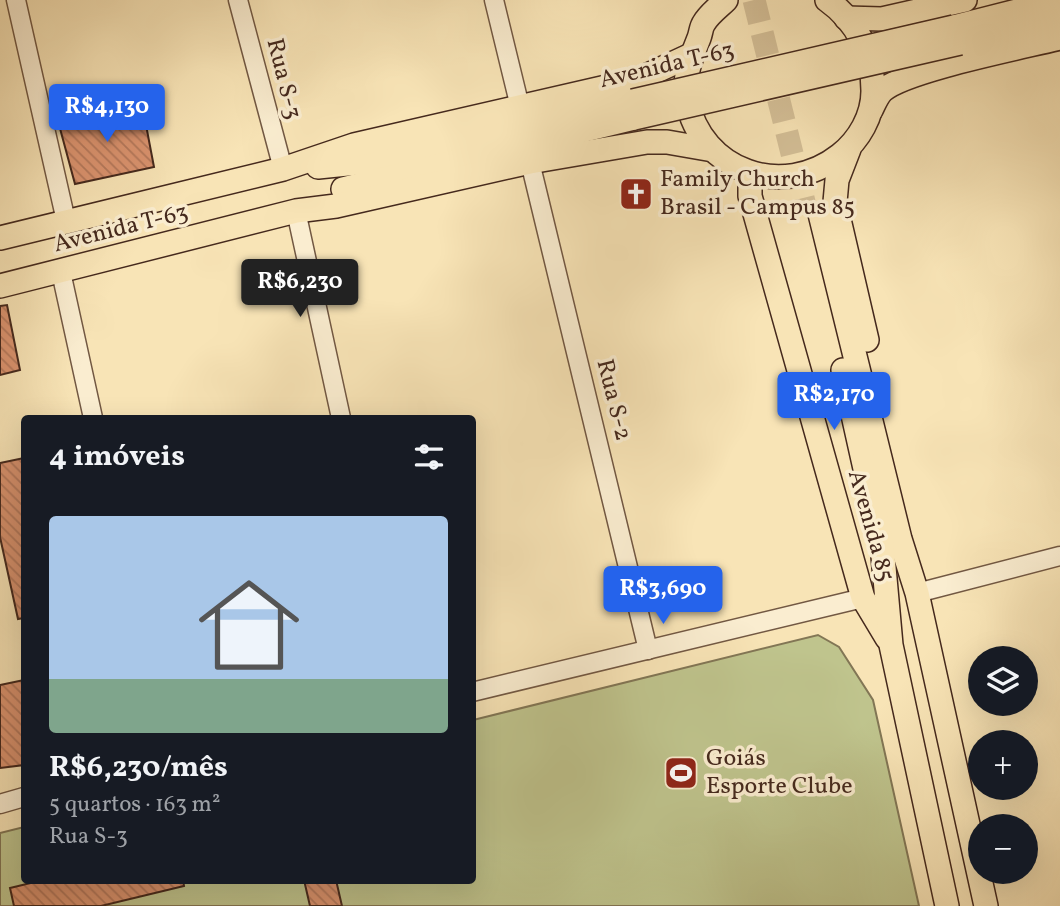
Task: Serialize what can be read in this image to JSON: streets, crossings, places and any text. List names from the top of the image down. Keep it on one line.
{"streets":{"main road":["Avenida T-63","Avenida 85"],"street":["Rua S-3","Rua S-2"]},"crossings":[["Avenida T-63","Rua S-3"],["Avenida T-63","Rua S-2"]],"places":{"church":["Family Church Brasil - Campus 85"],"sports":["Goiás Esporte Clube"]},"page":{"price":["R$4,130","R$6,230","R$2,170","R$3,690"],"heading":"4 imóveis","list":[{"name":"R$6,230/mês","note":"5 quartos · 163 m² · Rua S-3"}],"map_buttons":["+","−"]}}
